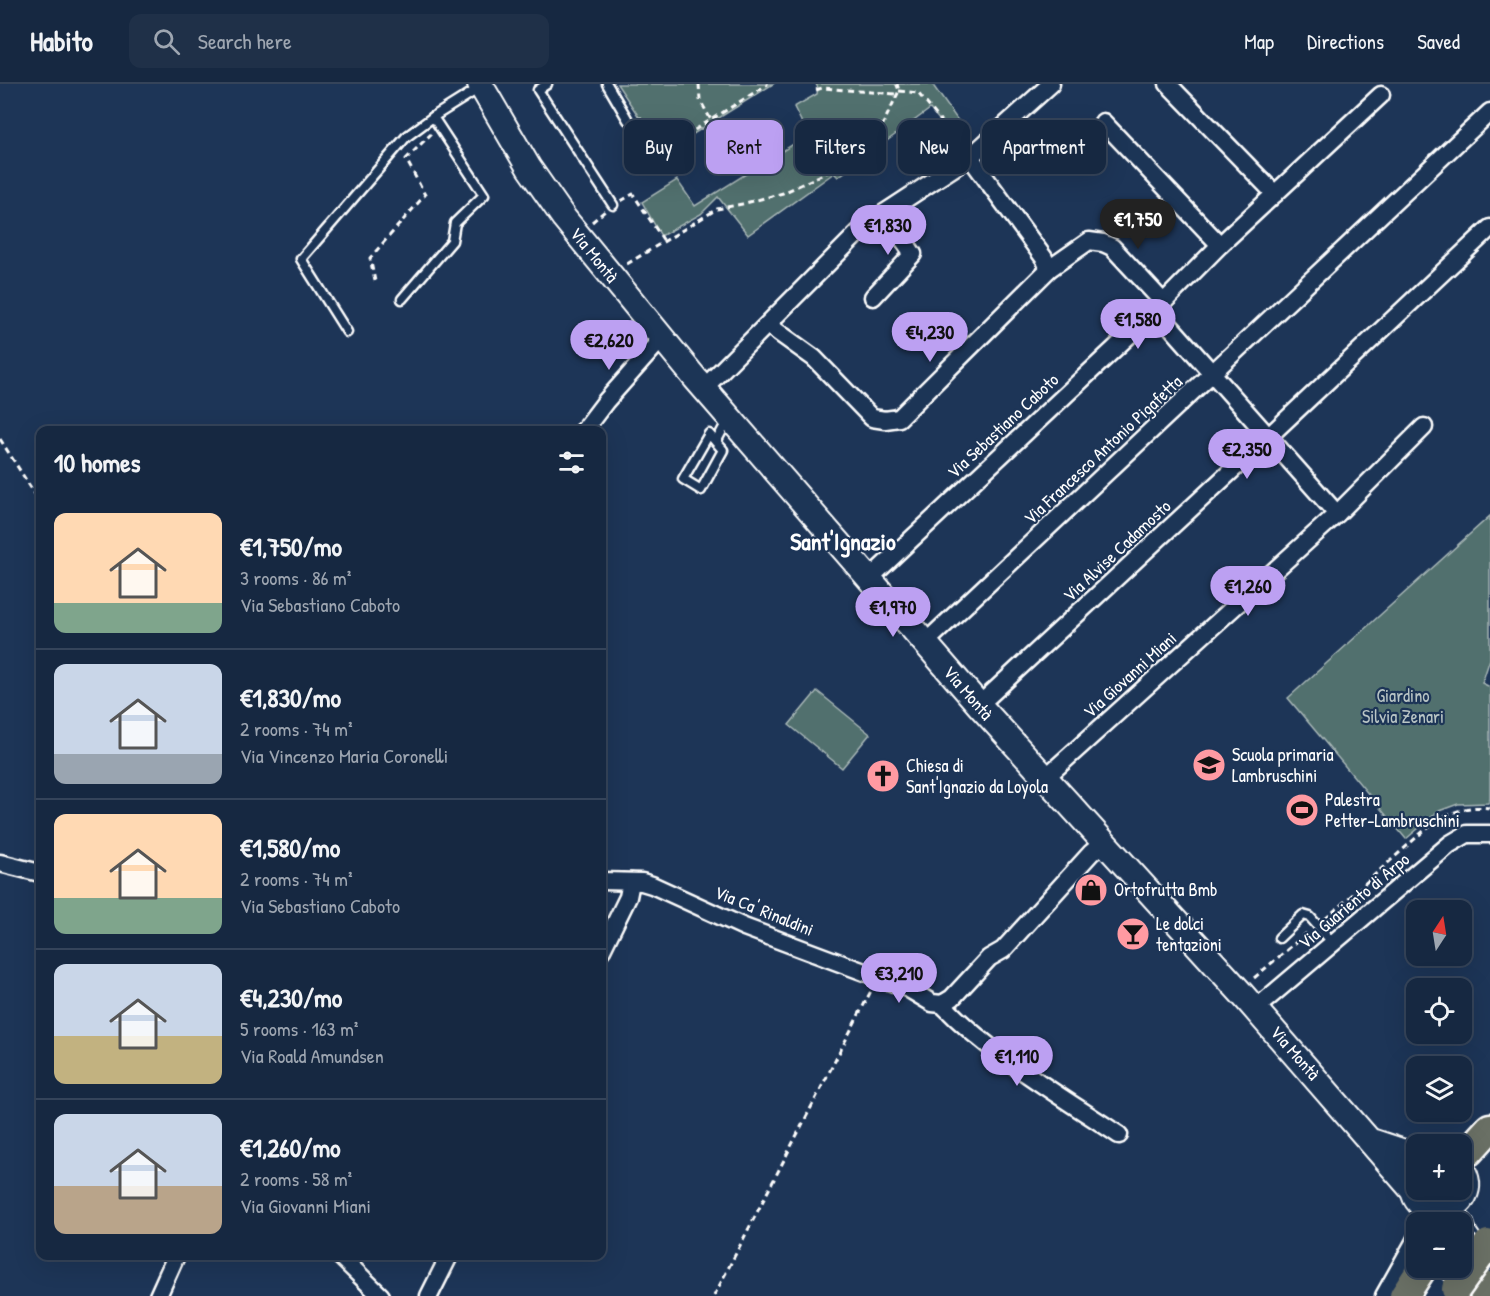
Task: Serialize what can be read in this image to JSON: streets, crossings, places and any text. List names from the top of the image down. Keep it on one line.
{"streets":{"main road":["Via Montà"],"street":["Via Sebastiano Caboto","Via Francesco Antonio Pigafetta","Via Alvise Cadamosto","Via Giovanni Miani","Via Guariento di Arpo","Via Ca' Rinaldini"]},"crossings":[["Via Montà","Via Sebastiano Caboto"],["Via Montà","Via Francesco Antonio Pigafetta"],["Via Montà","Via Alvise Cadamosto"],["Via Montà","Via Giovanni Miani"],["Via Montà","Via Guariento di Arpo"]],"districts":["Sant'Ignazio"],"parks":["Giardino Silvia Zenari"],"places":{"school or university":["Scuola primaria Lambruschini"],"church":["Chiesa di Sant'Ignazio da Loyola"],"sports":["Palestra Petter-Lambruschini"],"shop":["Ortofrutta Bmb"],"bar":["Le dolci tentazioni"]},"north":"top","page":{"header":"Habito","search":"Search here","nav":["Map","Directions","Saved"],"chip":["Buy","Rent","Filters","New","Apartment"],"price":["€1,750","€1,830","€1,580","€4,230","€2,620","€2,350","€1,260","€1,970","€3,210","€1,110"],"heading":"10 homes","list":[{"name":"€1,750/mo","note":"3 rooms · 86 m² · Via Sebastiano Caboto"},{"name":"€1,830/mo","note":"2 rooms · 74 m² · Via Vincenzo Maria Coronelli"},{"name":"€1,580/mo","note":"2 rooms · 74 m² · Via Sebastiano Caboto"},{"name":"€4,230/mo","note":"5 rooms · 163 m² · Via Roald Amundsen"},{"name":"€1,260/mo","note":"2 rooms · 58 m² · Via Giovanni Miani"}],"map_buttons":["+","−"]}}
